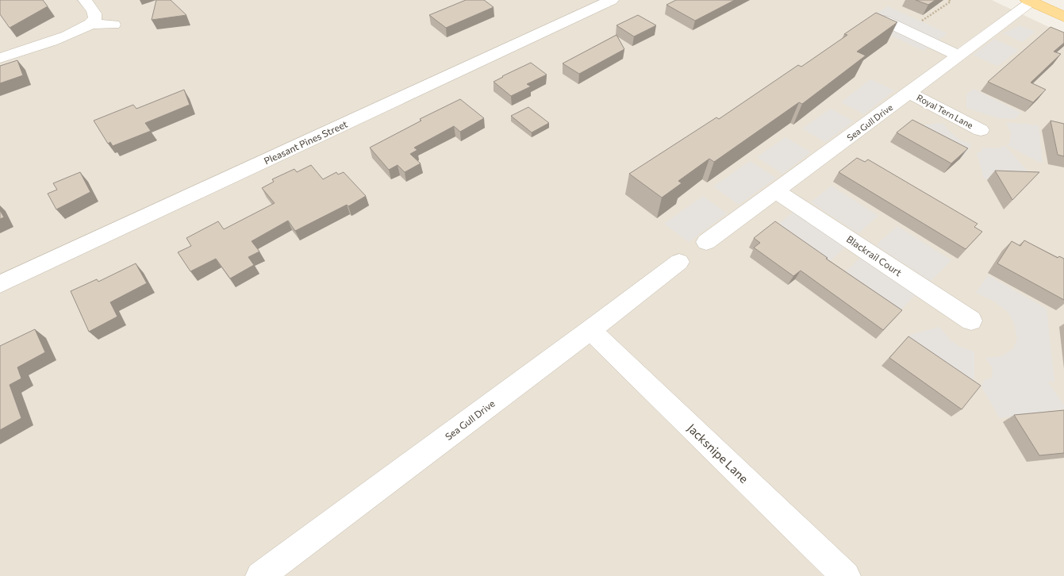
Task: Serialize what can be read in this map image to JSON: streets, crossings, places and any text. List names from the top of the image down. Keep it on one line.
{"streets":{"street":["Royal Tern Lane","Sea Gull Drive","Pleasant Pines Street","Blackrail Court","Jacksnipe Lane"]},"crossings":[["Royal Tern Lane","Sea Gull Drive"],["Sea Gull Drive","Blackrail Court"],["Sea Gull Drive","Jacksnipe Lane"]]}
